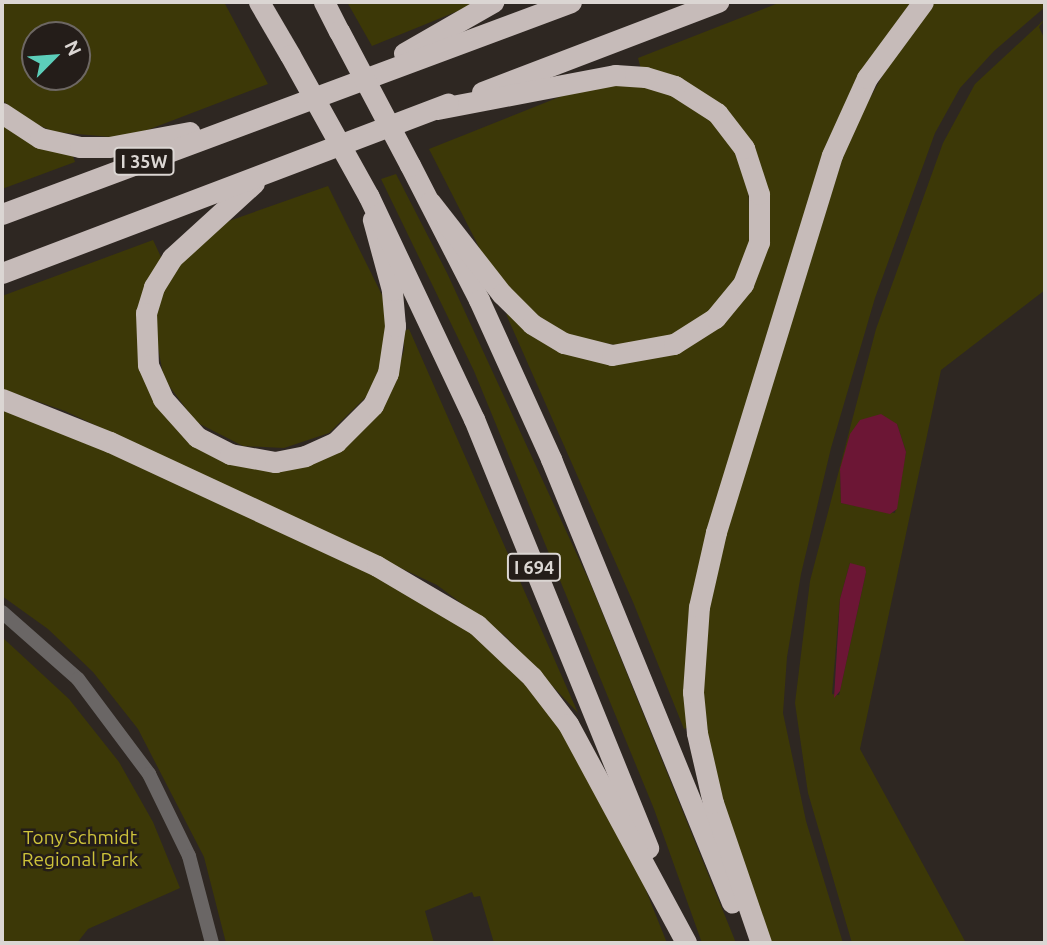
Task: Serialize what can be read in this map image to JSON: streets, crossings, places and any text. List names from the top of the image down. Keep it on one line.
{"streets":{"highway":["I 35W","I 694"]},"parks":["Tony Schmidt Regional Park"],"north":"top right"}
